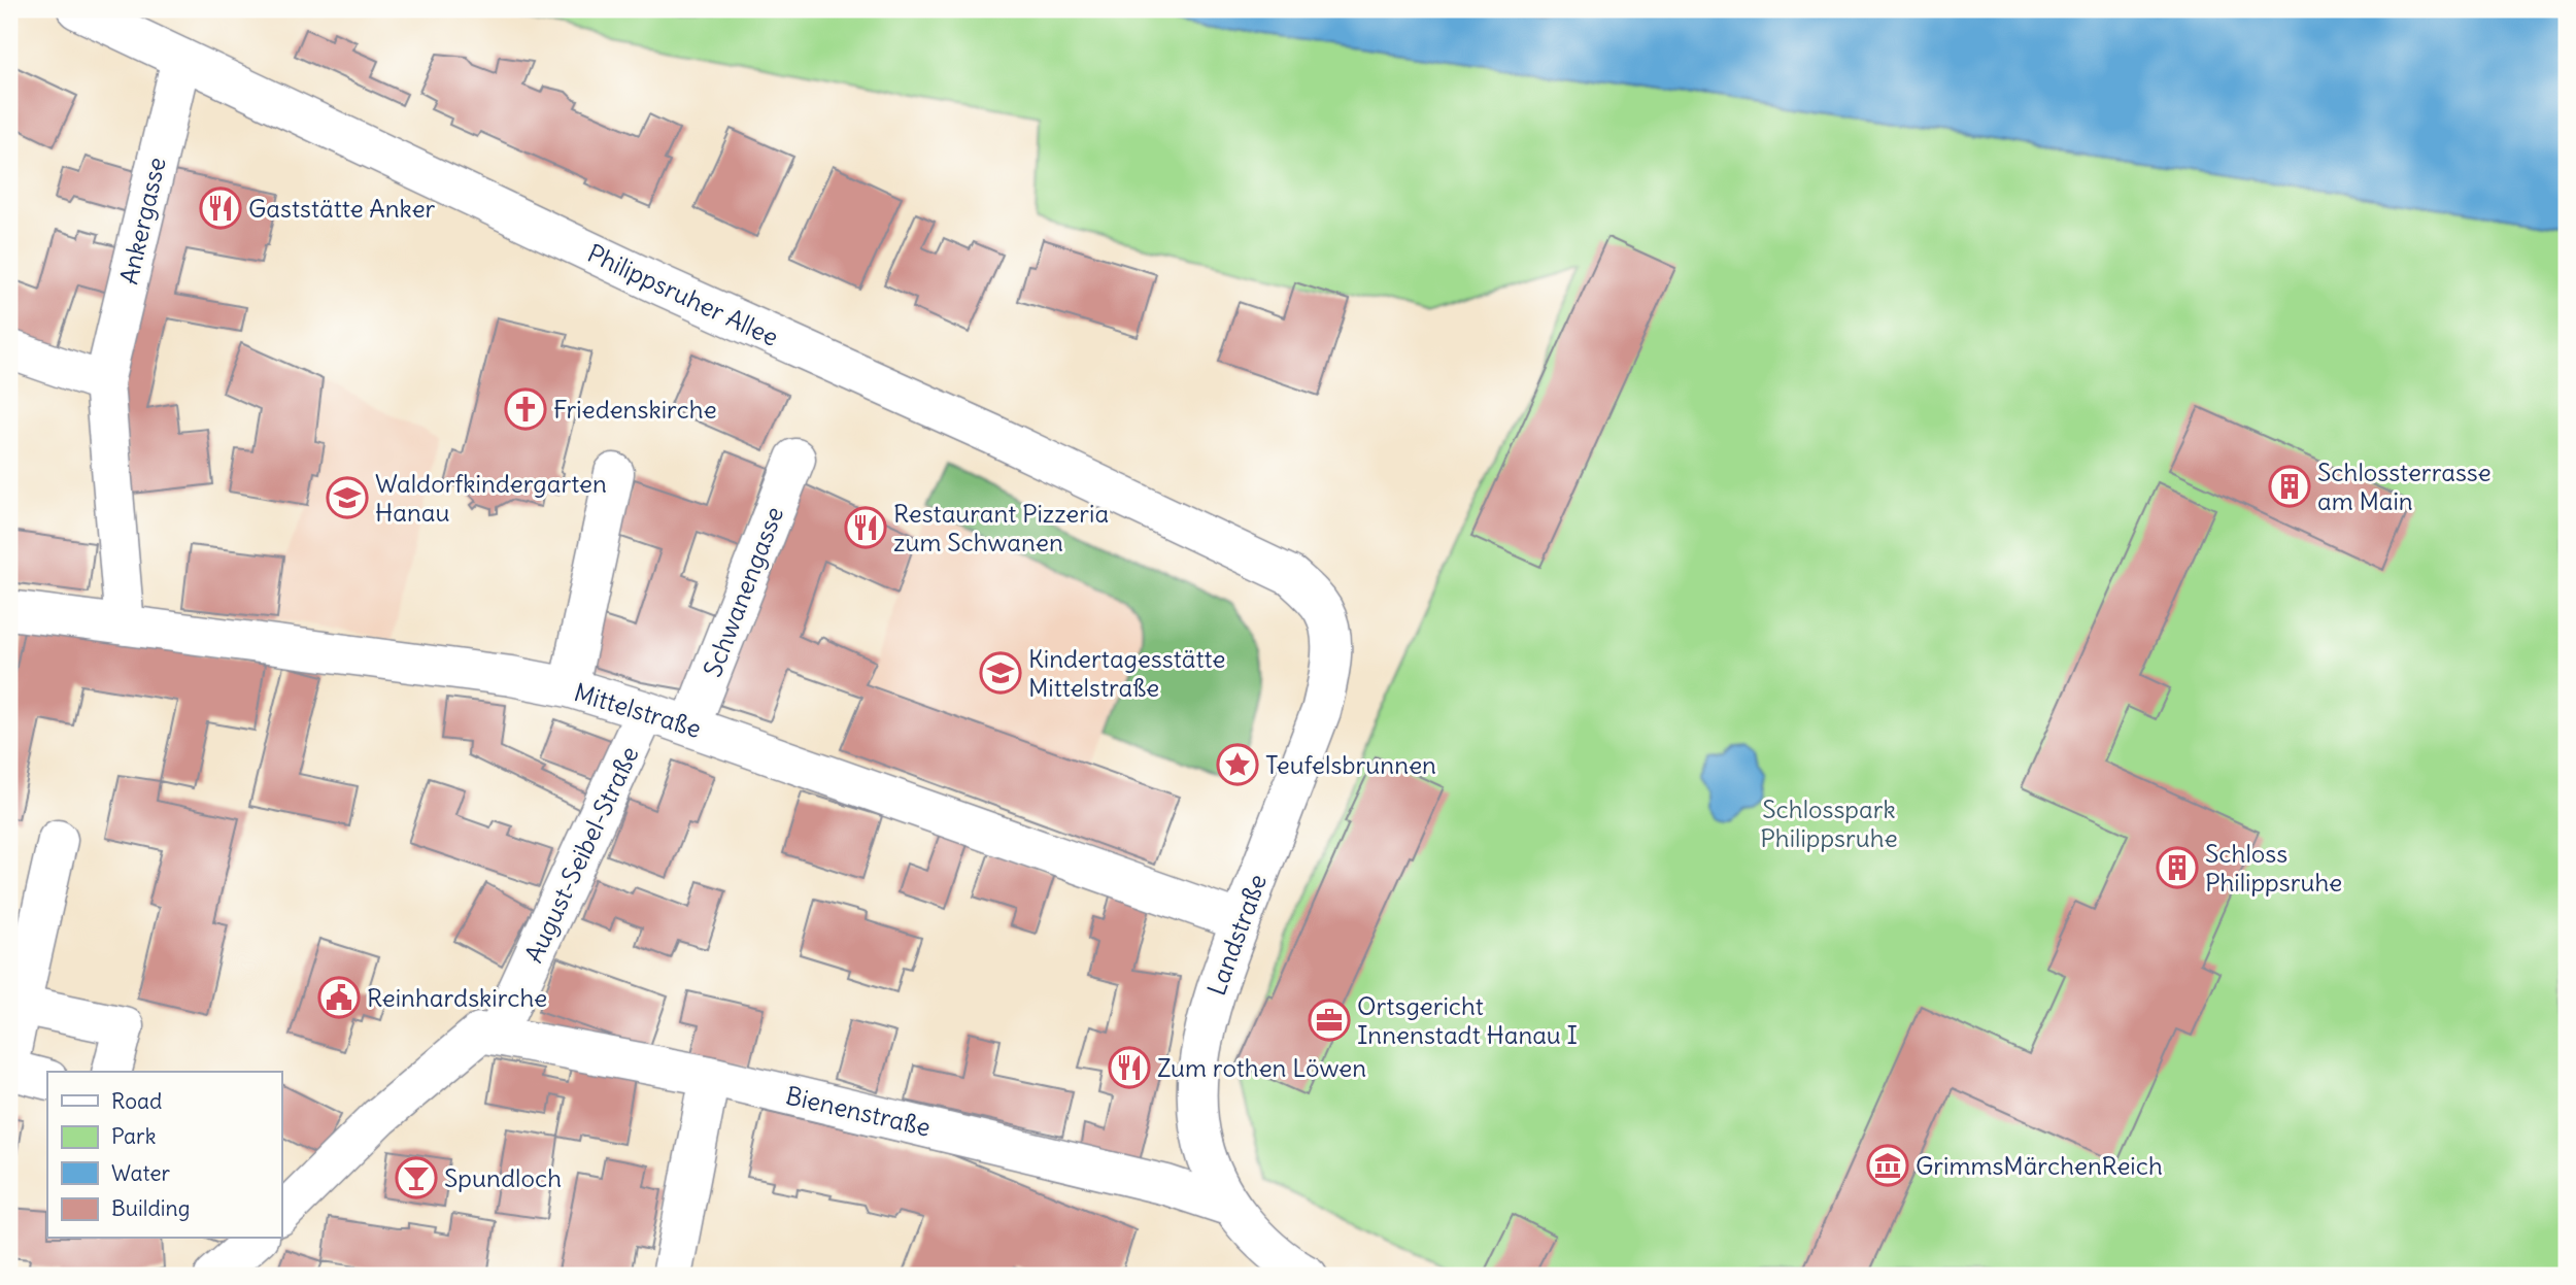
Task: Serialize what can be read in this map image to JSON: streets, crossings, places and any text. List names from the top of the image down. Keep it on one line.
{"streets":{"street":["Ankergasse","Philippsruher Allee","Schwanengasse","Mittelstraße","August-Seibel-Straße","Landstraße","Bienenstraße"]},"crossings":[["Ankergasse","Philippsruher Allee"],["Ankergasse","Mittelstraße"],["Philippsruher Allee","Landstraße"],["Schwanengasse","Mittelstraße"],["Mittelstraße","August-Seibel-Straße"],["Mittelstraße","Landstraße"],["August-Seibel-Straße","Bienenstraße"],["Landstraße","Bienenstraße"]],"parks":["Schlosspark Philippsruhe"],"places":{"restaurant":["Gaststätte Anker","Restaurant Pizzeria zum Schwanen","Zum rothen Löwen"],"church":["Friedenskirche"],"building":["Schlossterrasse am Main","Schloss Philippsruhe"],"school or university":["Waldorfkindergarten Hanau","Kindertagesstätte Mittelstraße"],"place":["Teufelsbrunnen"],"public building":["Reinhardskirche"],"office":["Ortsgericht Innenstadt Hanau I"],"museum":["GrimmsMärchenReich"],"bar":["Spundloch"]},"legend":["Road","Park","Water","Building"]}
